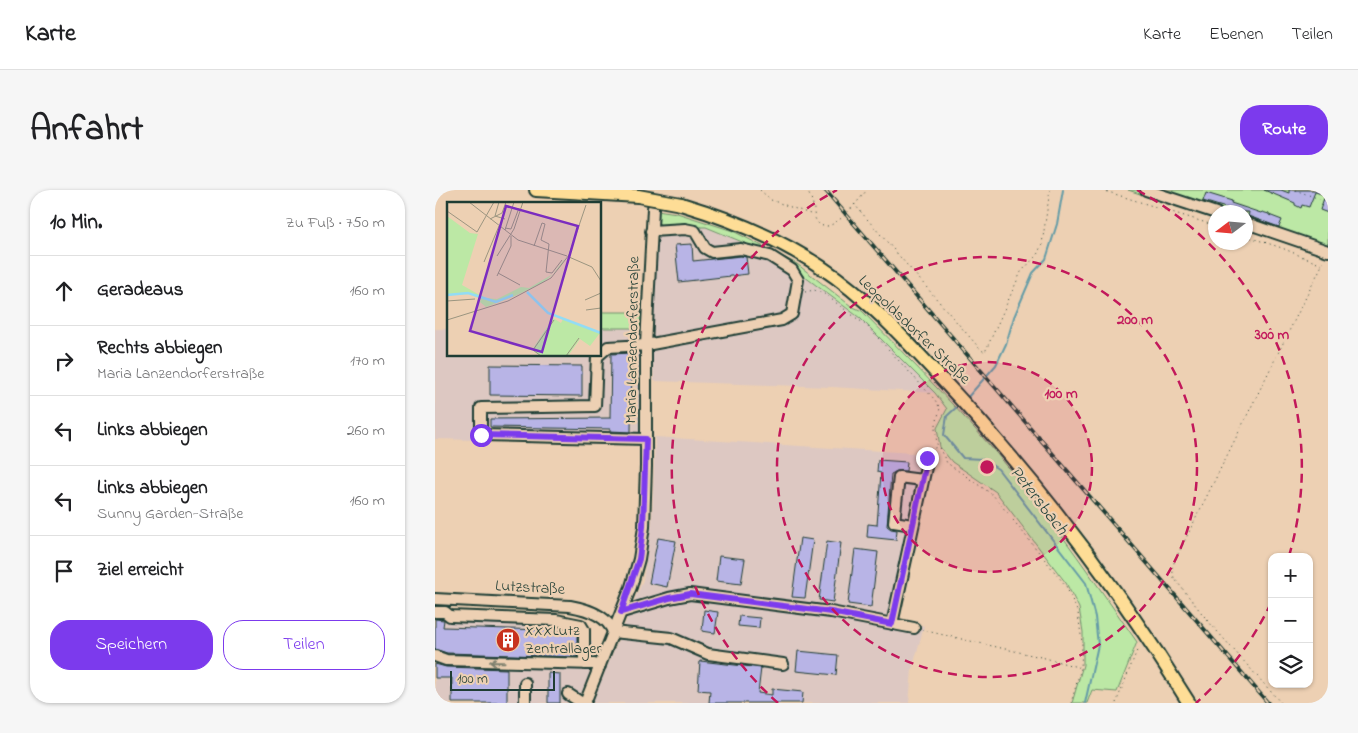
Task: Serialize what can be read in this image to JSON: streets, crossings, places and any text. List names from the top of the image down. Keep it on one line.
{"streets":{"main road":["Leopoldsdorfer Straße"],"street":["Maria Lanzendorferstraße","Lutzstraße"]},"crossings":[["Maria Lanzendorferstraße","Lutzstraße"]],"water":["Petersbach"],"places":{"building":["XXXLutz Zentrallager"]},"scale_bar":"100 m","north":"left","page":{"header":"Karte","nav":["Karte","Ebenen","Teilen"],"title":"Anfahrt","buttons":["Route",["Speichern","Teilen"]],"heading":["10 Min.","Zu Fuß · 750 m"],"list":[["Geradeaus","160 m"],["Rechts abbiegen","Maria Lanzendorferstraße","170 m"],["Links abbiegen","260 m"],["Links abbiegen","Sunny Garden-Straße","160 m"],"Ziel erreicht"],"map_buttons":["+","−"],"scale":"100 m"},"rings":["200 m","300 m","100 m"]}
